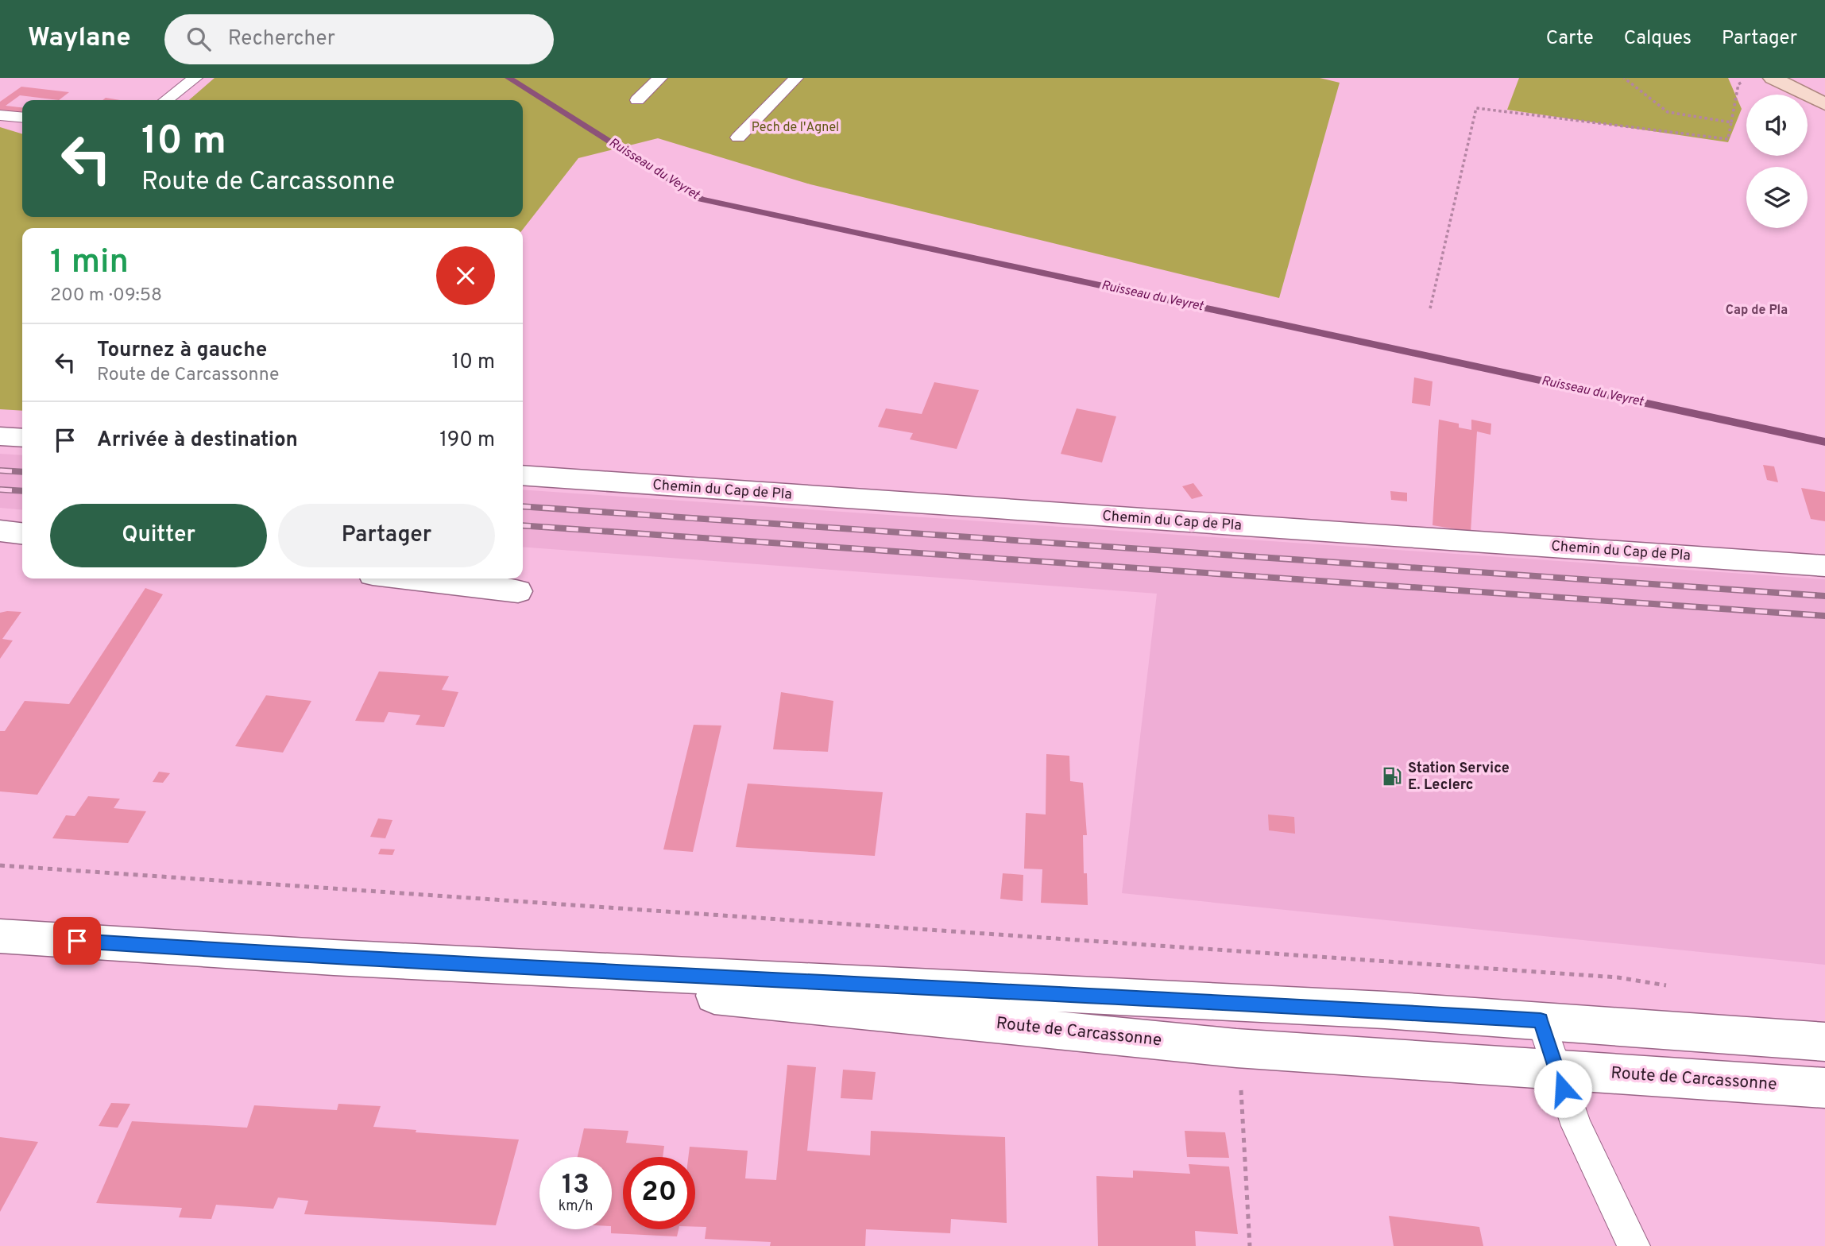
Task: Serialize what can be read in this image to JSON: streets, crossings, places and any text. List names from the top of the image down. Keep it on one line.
{"streets":{"main road":["Chemin du Cap de Pla","Route de Carcassonne"]},"districts":["Cap de Pla"],"water":["Ruisseau du Veyret"],"parks":["Pech de l'Agnel"],"places":{"fuel station":["Station Service E. Leclerc"]},"page":{"header":"Waylane","search":"Rechercher","nav":["Carte","Calques","Partager"],"turn":["10 m","Route de Carcassonne"],"heading":["1 min","200 m · 09:58"],"list":[{"name":"Tournez à gauche","note":"Route de Carcassonne","value":"10 m"},{"name":"Arrivée à destination","value":"190 m"}],"buttons":["Quitter","Partager"],"speed":"13 km/h","limit":"20"}}
